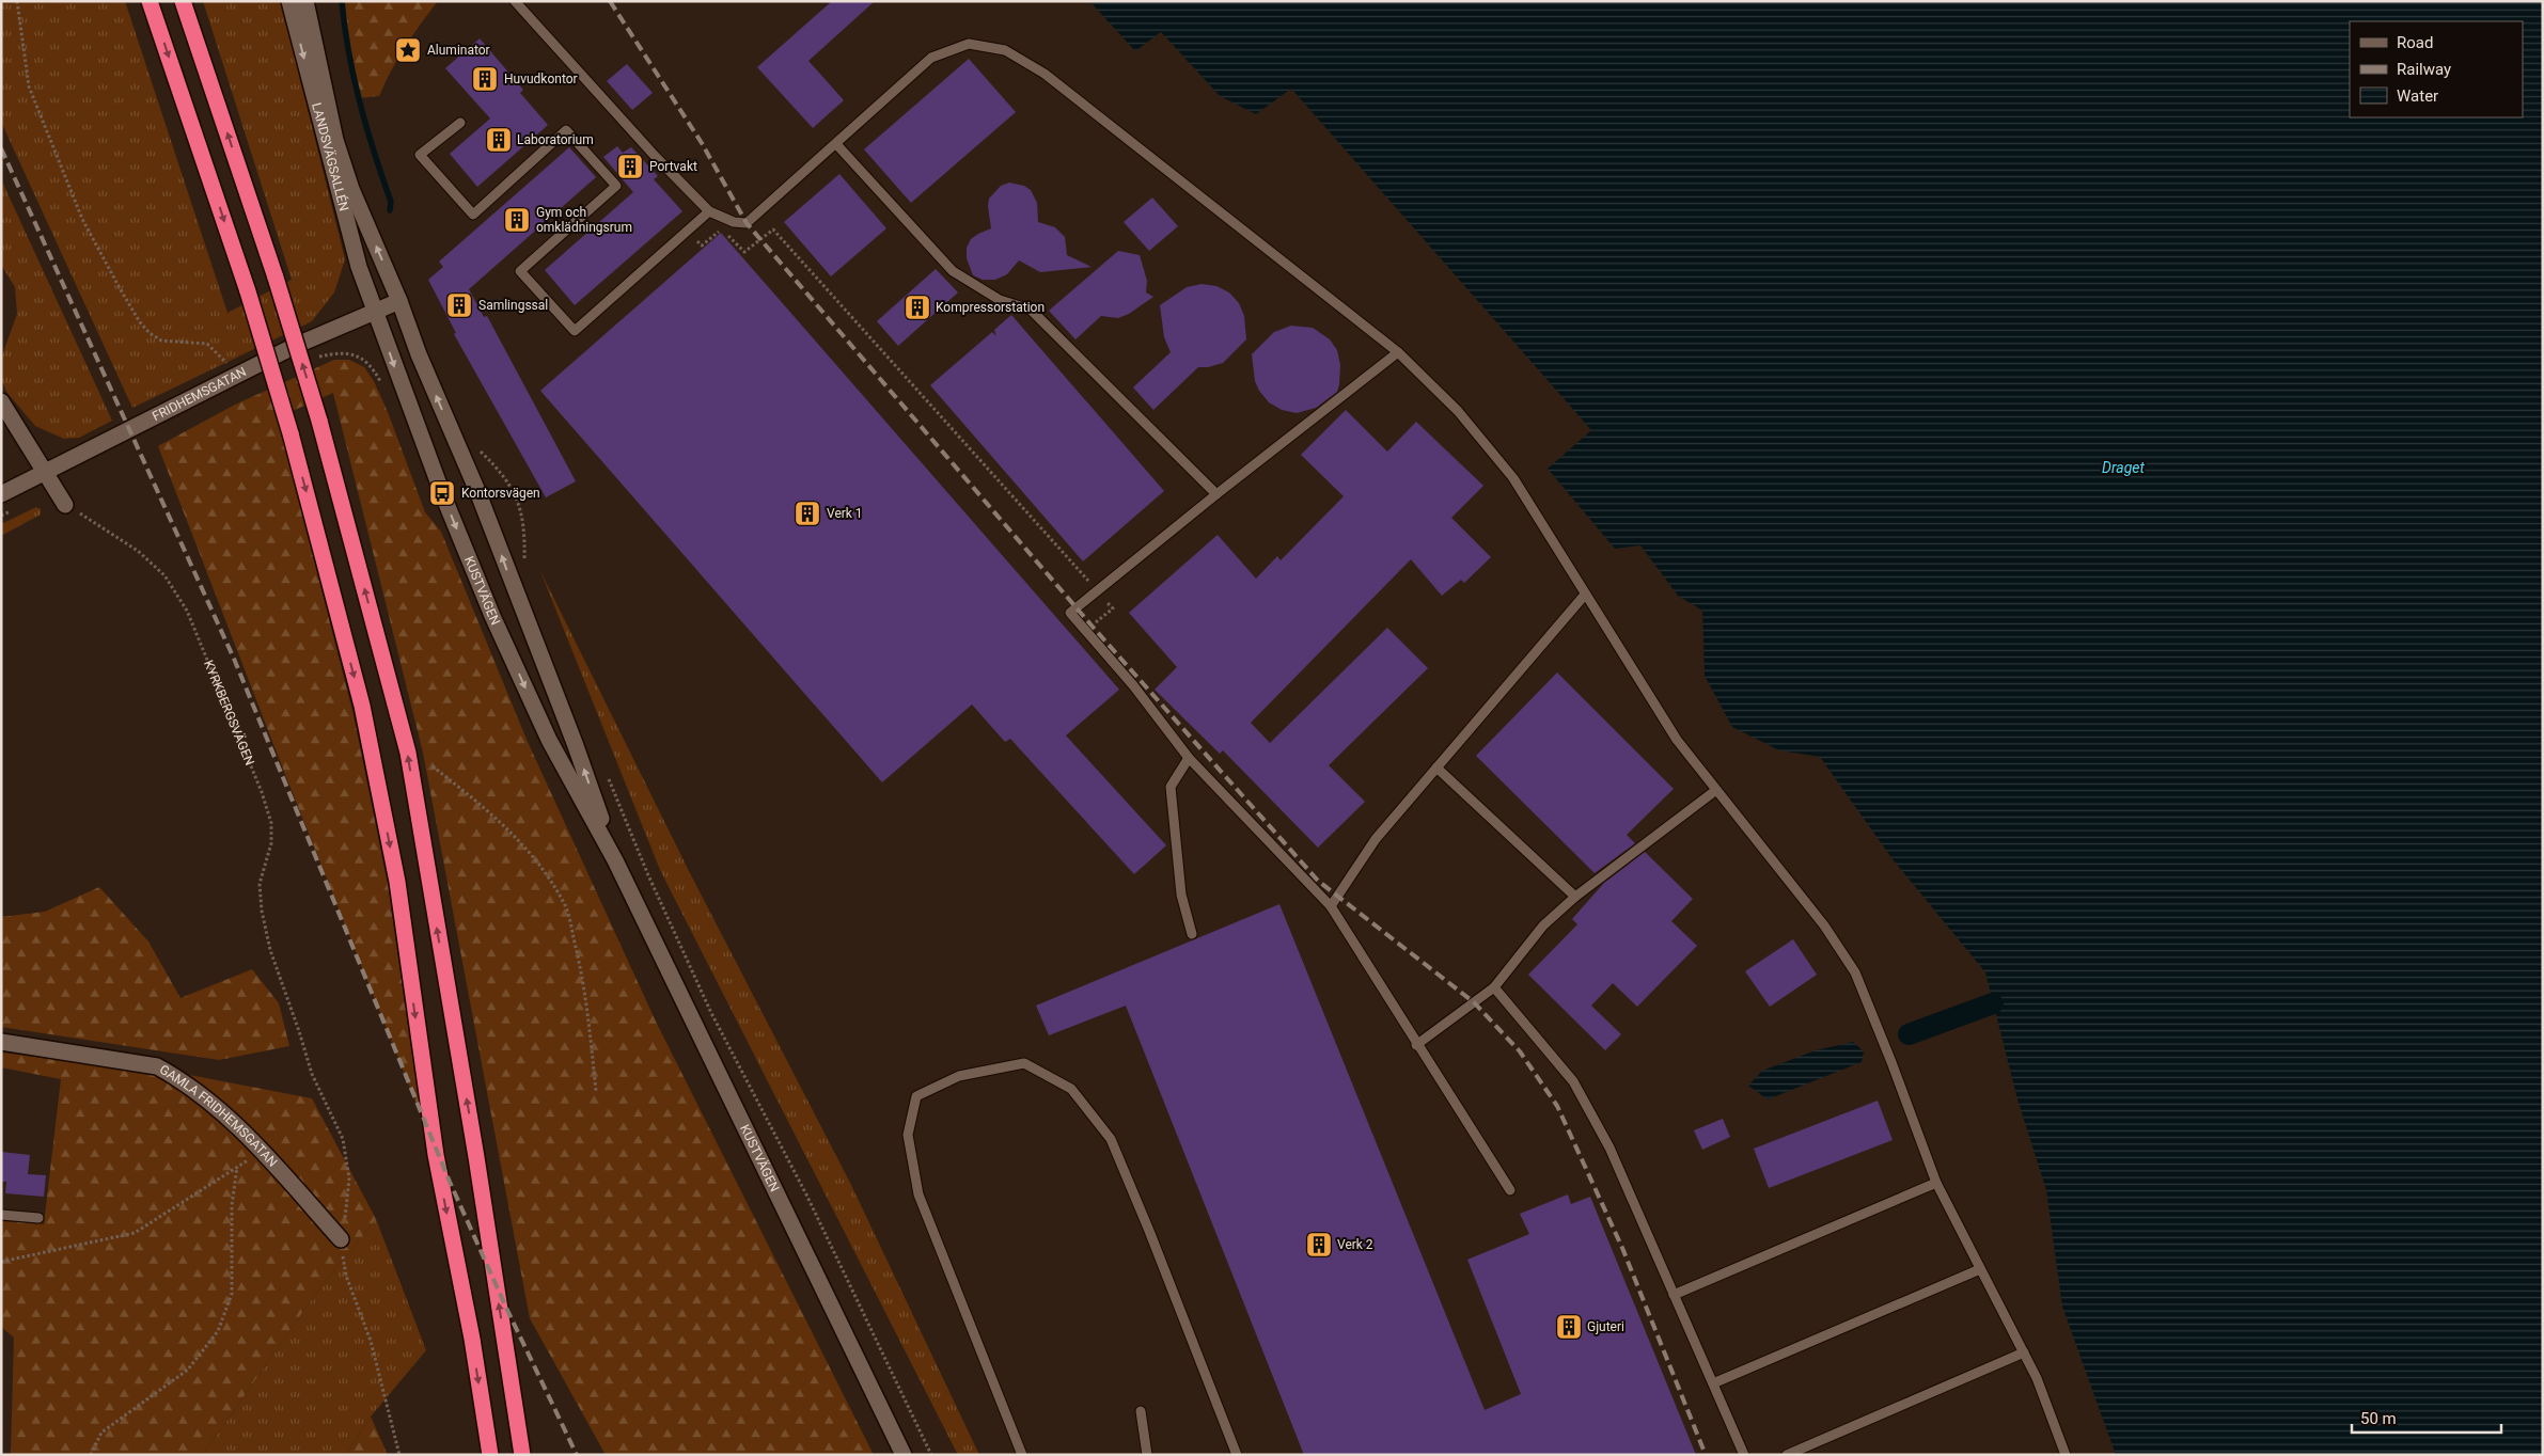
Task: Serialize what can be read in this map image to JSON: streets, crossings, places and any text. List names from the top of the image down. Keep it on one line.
{"streets":{"main road":["LANDSVÄGSALLÉN","FRIDHEMSGATAN","KUSTVÄGEN","GAMLA FRIDHEMSGATAN"],"path":["KYRKBERGSVÄGEN"]},"crossings":[["LANDSVÄGSALLÉN","FRIDHEMSGATAN"],["LANDSVÄGSALLÉN","KUSTVÄGEN"],["FRIDHEMSGATAN","KUSTVÄGEN"],["KYRKBERGSVÄGEN","GAMLA FRIDHEMSGATAN"]],"water":["Draget"],"places":{"place":["Aluminator"],"building":["Huvudkontor","Laboratorium","Portvakt","Gym och omklädningsrum","Samlingssal","Kompressorstation","Verk 1","Verk 2","Gjuteri"],"bus stop":["Kontorsvägen"]},"legend":["Road","Railway","Water"],"scale_bar":"50 m"}
